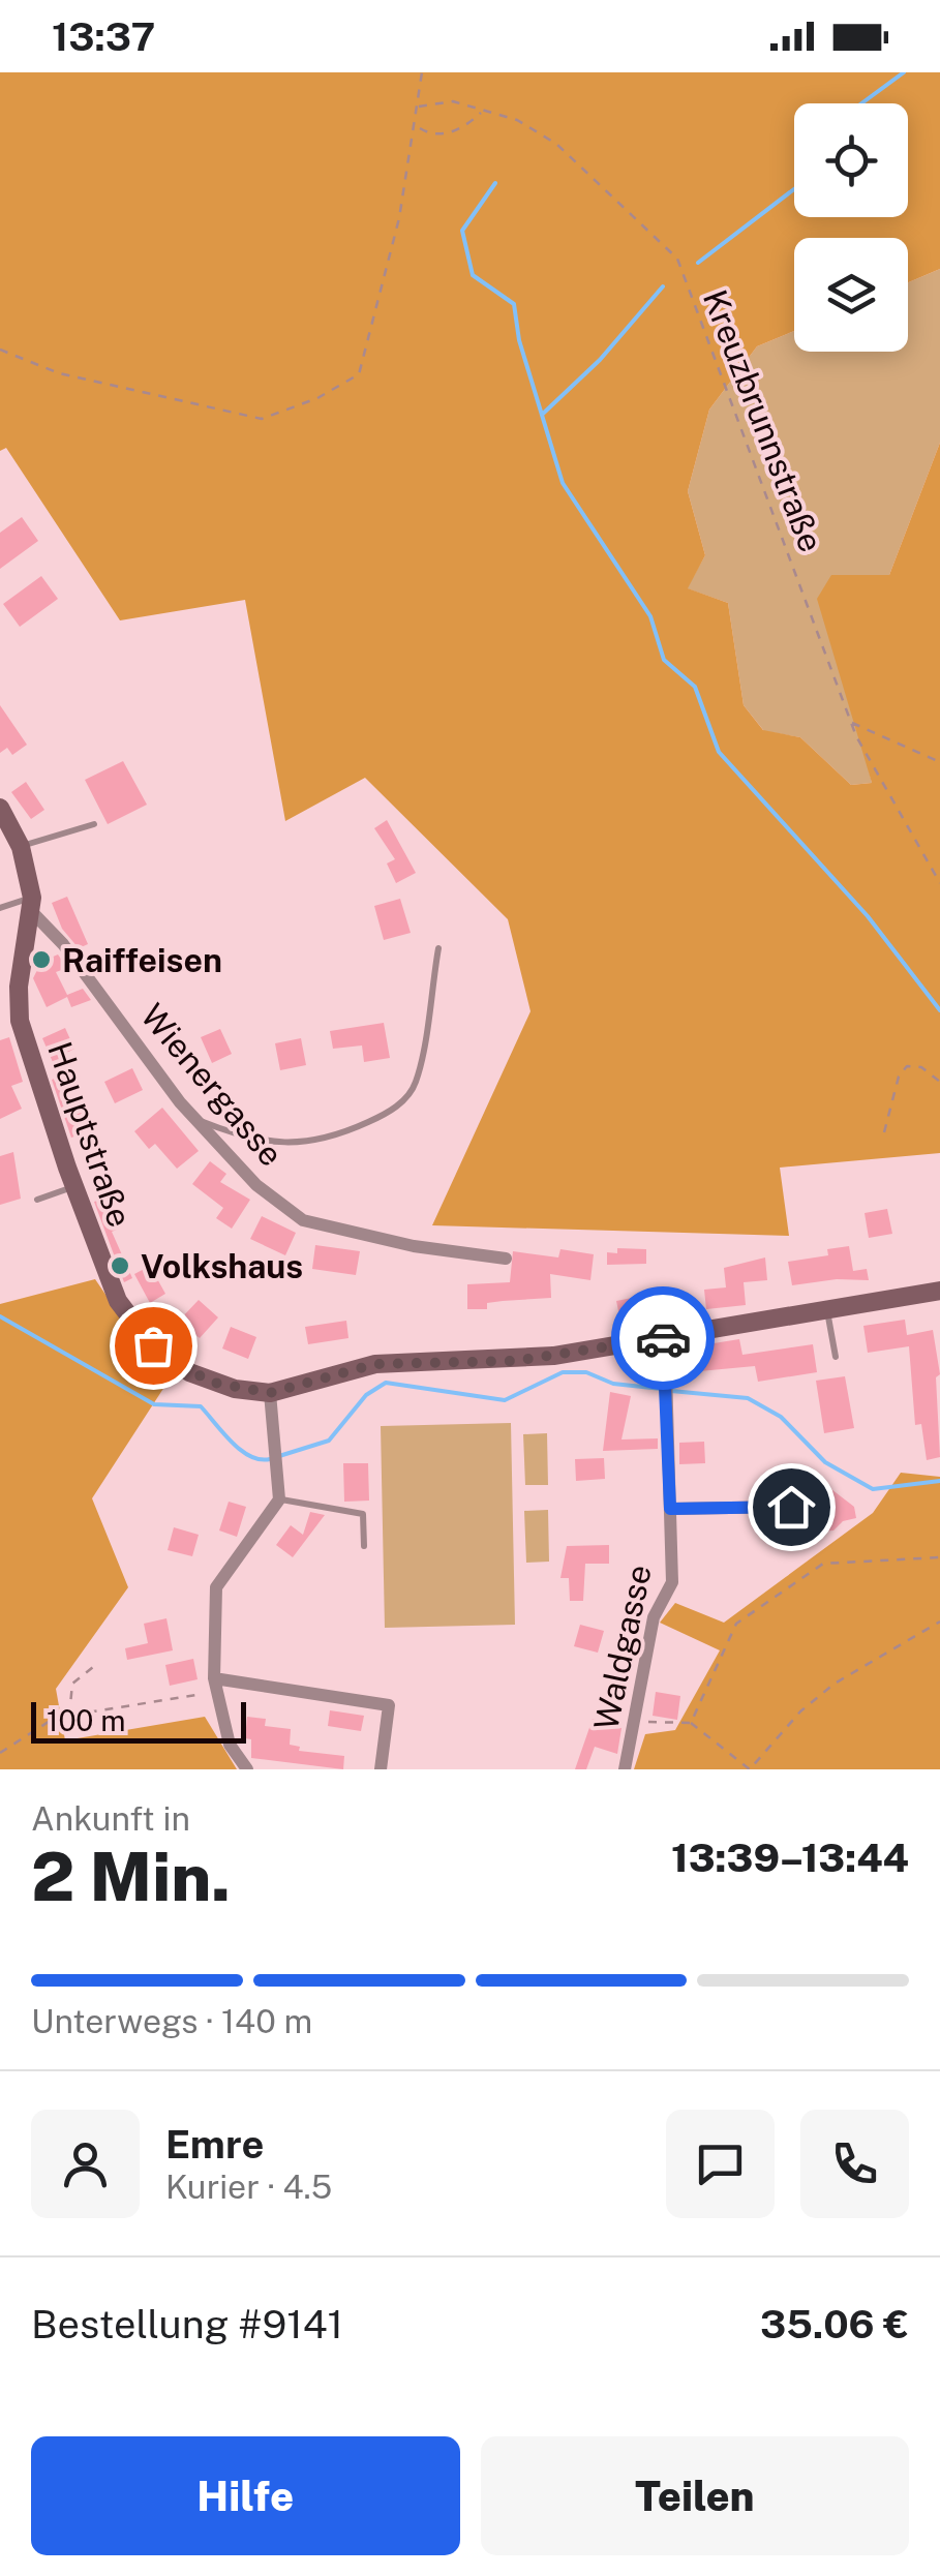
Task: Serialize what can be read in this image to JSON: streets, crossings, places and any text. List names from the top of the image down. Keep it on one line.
{"streets":{"main road":["Hauptstraße"],"street":["Wienergasse","Waldgasse"],"path":["Kreuzbrunnstraße"]},"crossings":[["Wienergasse","Hauptstraße"],["Hauptstraße","Waldgasse"]],"places":["Raiffeisen","Volkshaus"],"scale_bar":"100 m","page":{"status":"13:37","scale":"100 m","heading":["2 Min.","Ankunft in","13:39–13:44"],"panel":["Emre","Kurier · 4.5","Bestellung #9141","35.06 €"],"bar":"Unterwegs · 140 m","buttons":["Hilfe","Teilen"]}}
